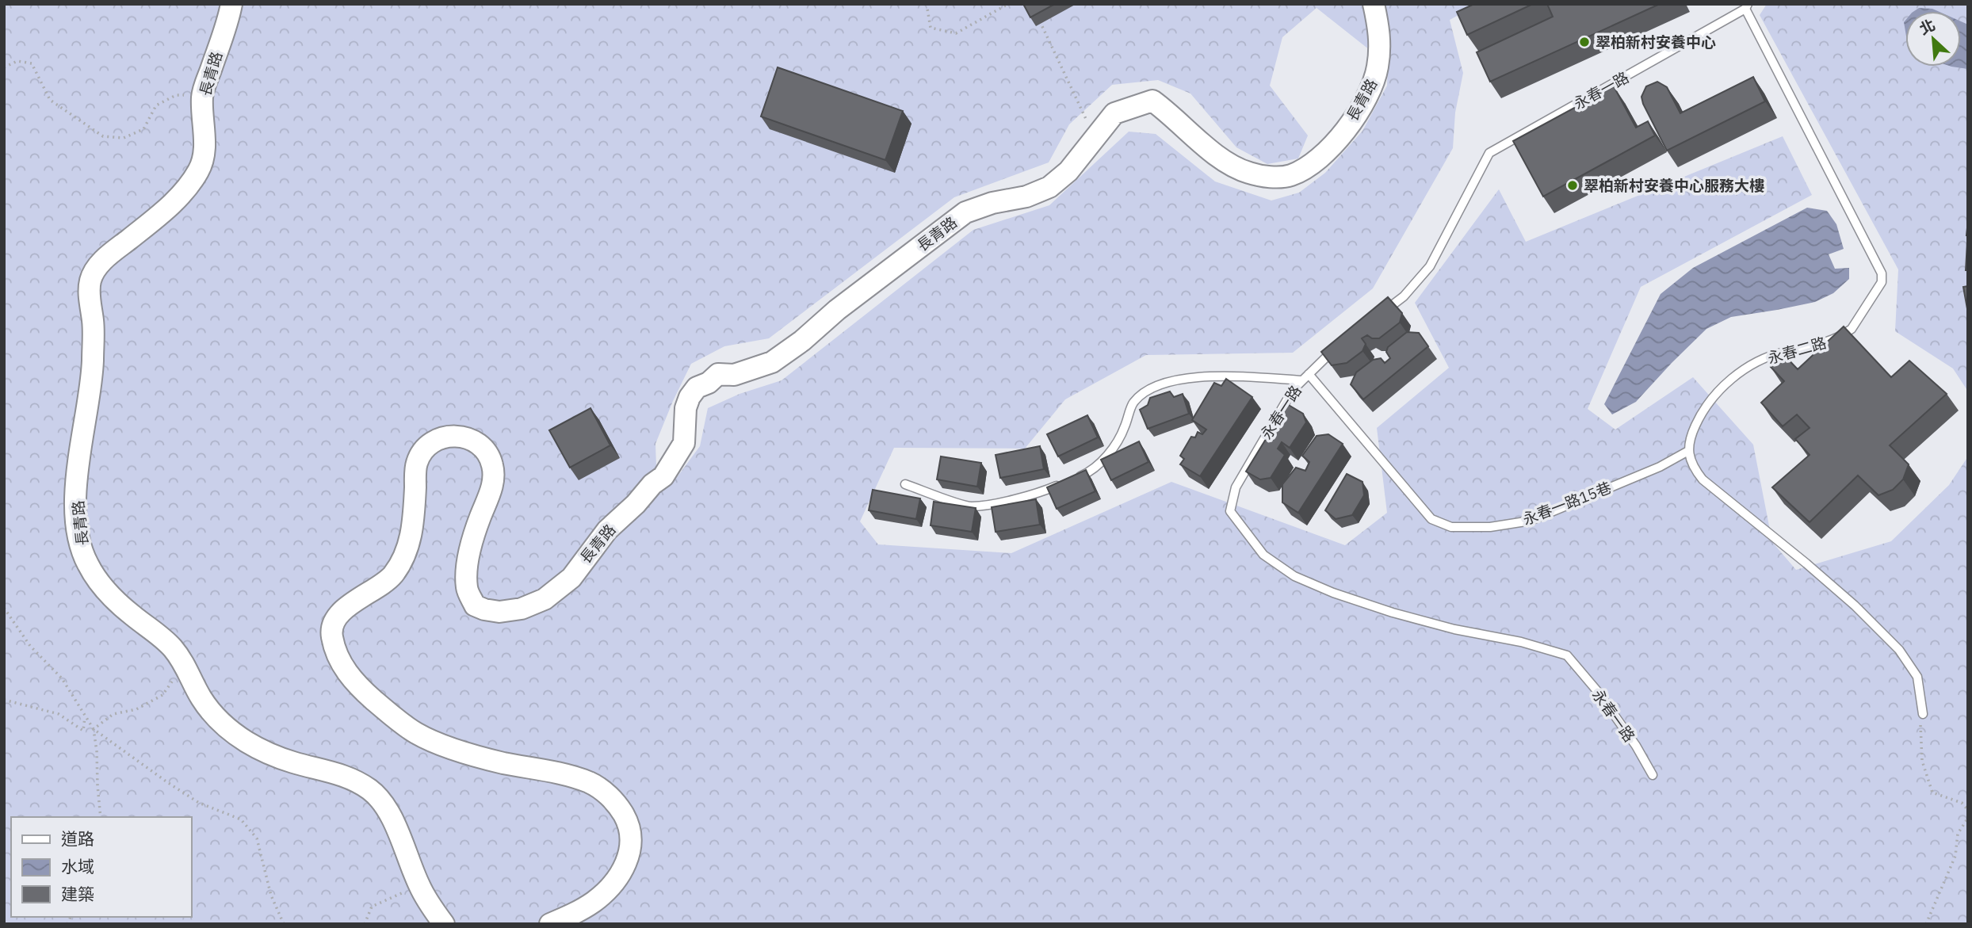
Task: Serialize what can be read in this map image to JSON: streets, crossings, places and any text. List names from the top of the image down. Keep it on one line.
{"streets":{"street":["長青路"],"lane":["永春一路","永春二路","永春一路15巷"]},"crossings":[["永春一路","永春二路"],["永春一路","永春一路15巷"],["永春二路","永春一路15巷"]],"places":["翠柏新村安養中心","翠柏新村安養中心服務大樓"],"legend":["道路","水域","建築"],"north":"top left"}
